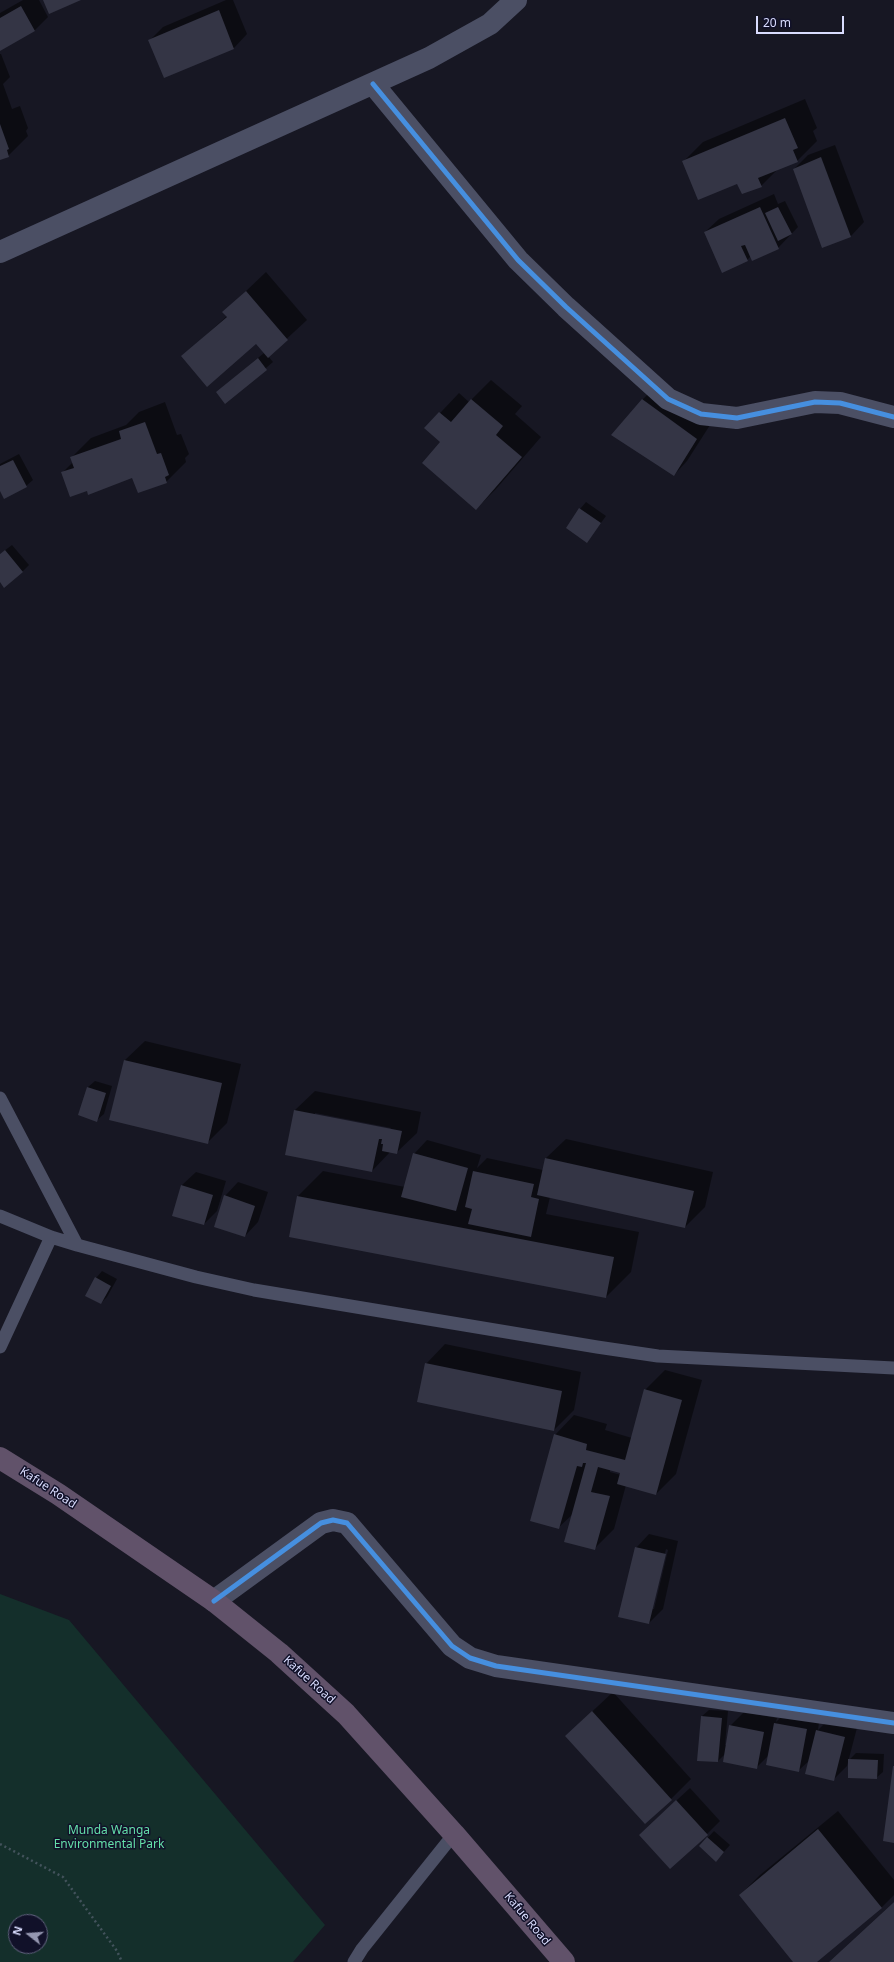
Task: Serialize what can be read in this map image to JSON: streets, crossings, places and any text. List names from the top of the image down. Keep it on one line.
{"streets":{"highway":["Kafue Road"]},"parks":["Munda Wanga Environmental Park"],"scale_bar":"20 m","north":"left"}
